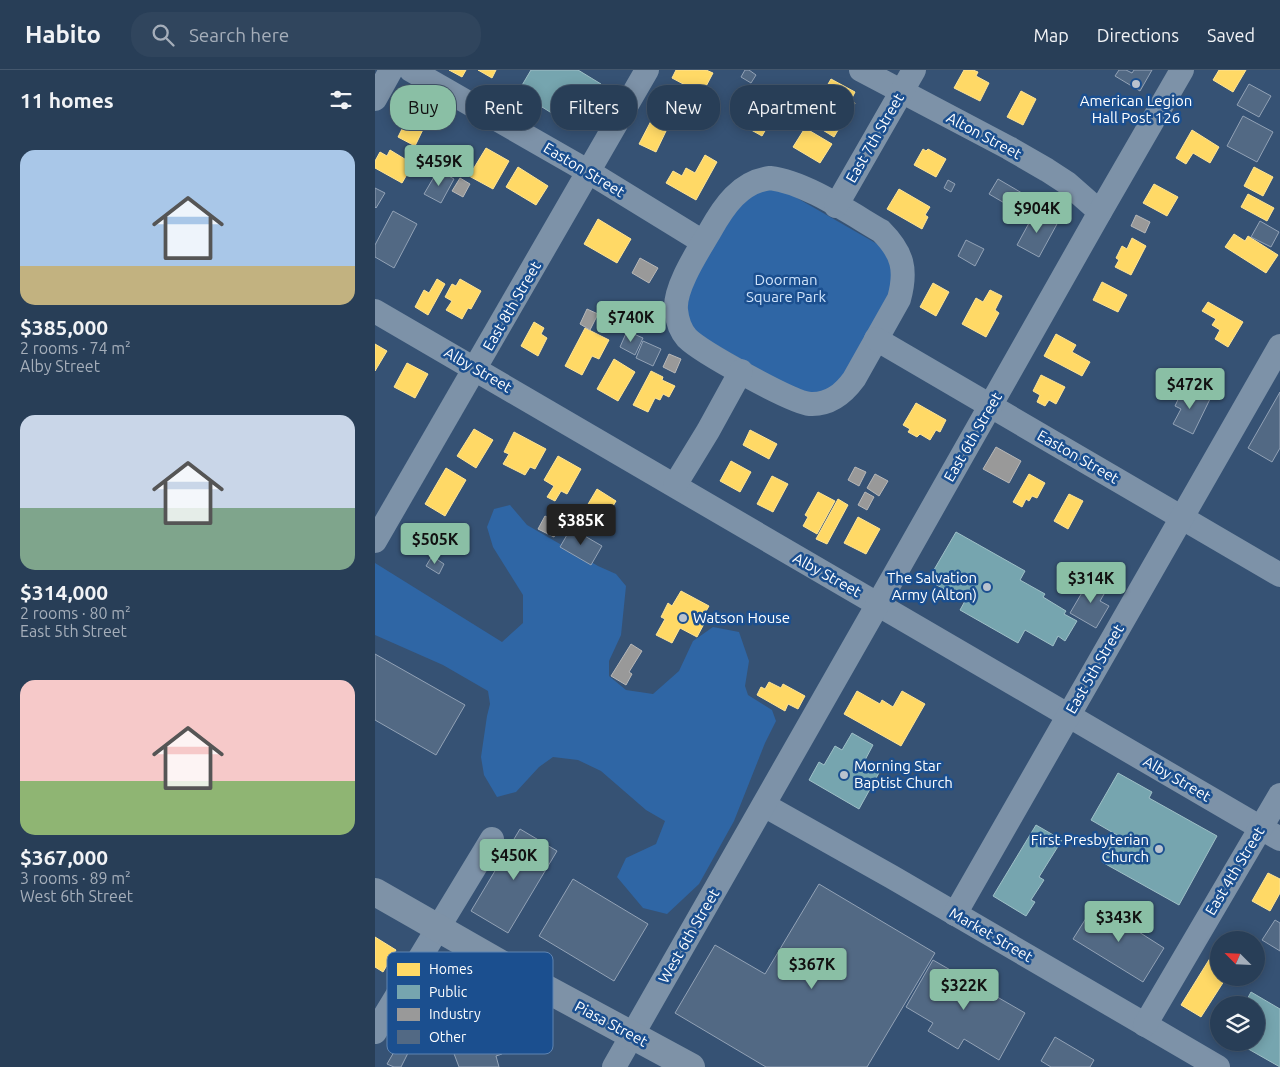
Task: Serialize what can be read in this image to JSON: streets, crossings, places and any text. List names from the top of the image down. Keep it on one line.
{"streets":{"highway":["Piasa Street"],"street":["Alton Street","East 7th Street","Easton Street","East 8th Street","Alby Street","East 6th Street","East 5th Street","East 4th Street","Market Street","West 6th Street"]},"crossings":[["Alton Street","East 7th Street"],["Alton Street","East 6th Street"],["Easton Street","East 8th Street"],["Easton Street","East 6th Street"],["Easton Street","East 5th Street"],["East 8th Street","Alby Street"],["Alby Street","East 6th Street"],["Alby Street","East 5th Street"],["Alby Street","East 4th Street"],["East 6th Street","Market Street"],["East 6th Street","West 6th Street"],["East 5th Street","Market Street"],["East 4th Street","Market Street"],["Market Street","West 6th Street"],["West 6th Street","Piasa Street"]],"parks":["Doorman Square Park"],"places":["American Legion Hall Post 126","The Salvation Army (Alton)","Watson House","Morning Star Baptist Church","First Presbyterian Church"],"legend":["Homes","Public","Industry","Other"],"north":"top left","page":{"header":"Habito","search":"Search here","nav":["Map","Directions","Saved"],"heading":"11 homes","chip":["Buy","Rent","Filters","New","Apartment"],"list":[{"name":"$385,000","note":"2 rooms · 74 m² · Alby Street"},{"name":"$314,000","note":"2 rooms · 80 m² · East 5th Street"},{"name":"$367,000","note":"3 rooms · 89 m² · West 6th Street"}],"price":["$459K","$904K","$740K","$472K","$385K","$505K","$314K","$450K","$343K","$367K","$322K"]}}
